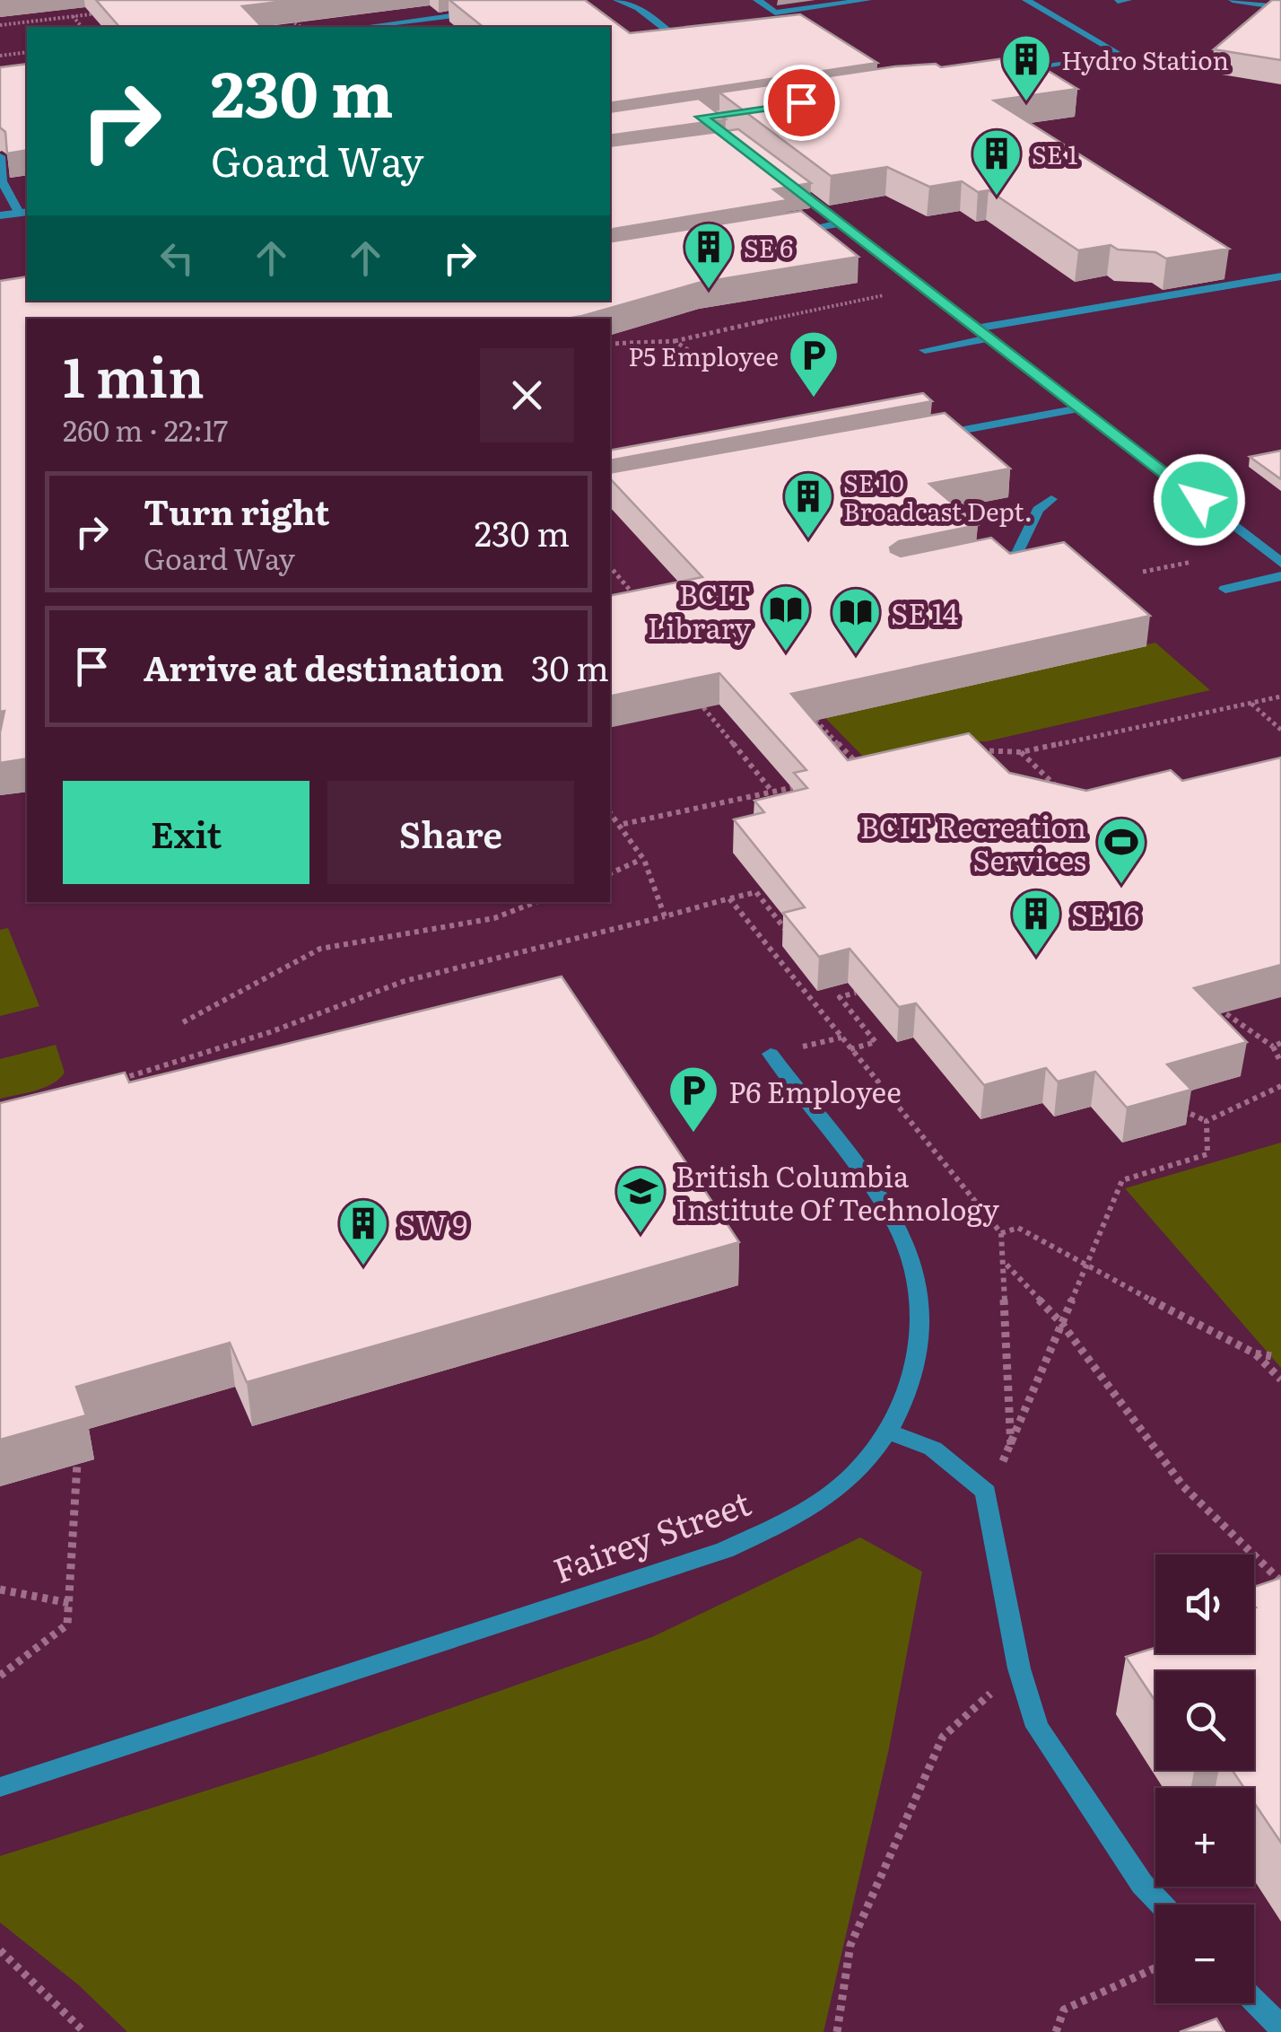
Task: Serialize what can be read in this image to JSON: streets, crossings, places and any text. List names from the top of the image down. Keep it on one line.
{"streets":{"street":["Fairey Street"]},"places":{"building":["Hydro Station","SE 1","SE 6","SE 10 Broadcast Dept.","SE 16","SW 9"],"parking":["P5 Employee","P6 Employee"],"library":["BCIT Library","SE 14"],"sports":["BCIT Recreation Services"],"school or university":["British Columbia Institute Of Technology"]},"page":{"turn":["230 m","Goard Way"],"heading":["1 min","260 m · 22:17"],"list":[{"name":"Turn right","note":"Goard Way","value":"230 m"},{"name":"Arrive at destination","value":"30 m"}],"buttons":["Exit","Share"],"map_buttons":["+","−"]}}
